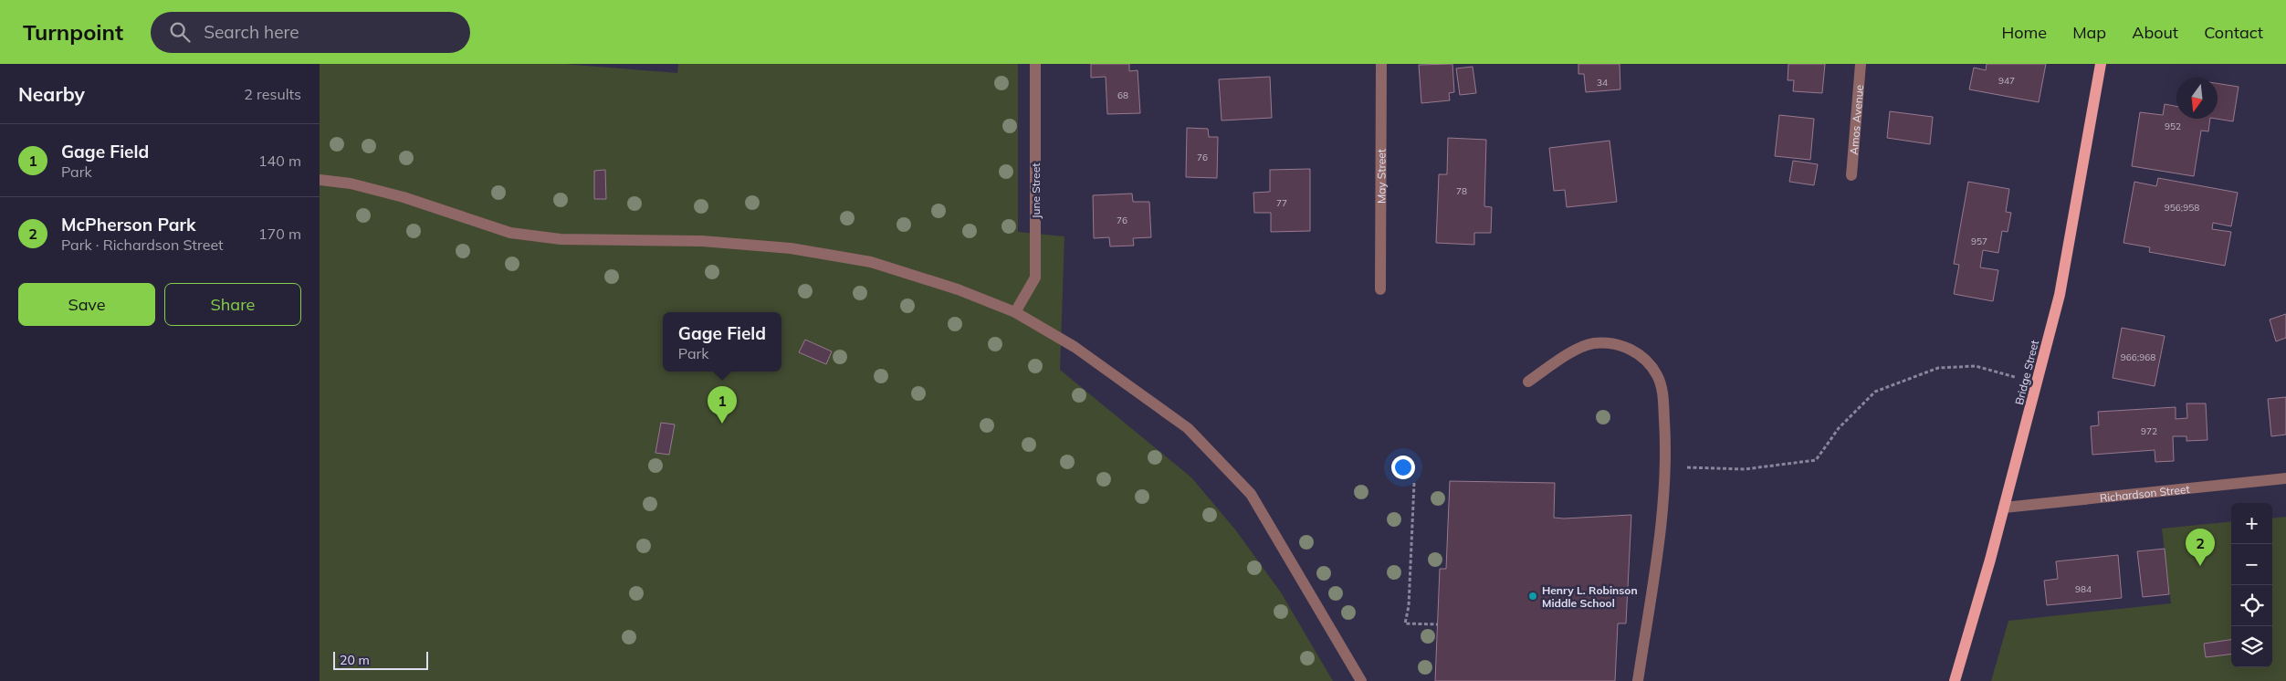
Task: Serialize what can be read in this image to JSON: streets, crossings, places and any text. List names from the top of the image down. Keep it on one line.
{"streets":{"main road":["Bridge Street"],"street":["Amos Avenue","May Street","June Street","Richardson Street"]},"crossings":[["Bridge Street","Richardson Street"]],"places":["Henry L. Robinson Middle School"],"house_numbers":["947","34","68","952","76","78","77","956;958","76","957","966;968","972","984"],"scale_bar":"20 m","north":"bottom","page":{"header":"Turnpoint","search":"Search here","nav":["Home","Map","About","Contact"],"heading":["Nearby","2 results"],"list":[{"mark":"1","name":"Gage Field","note":"Park","value":"140 m"},{"mark":"2","name":"McPherson Park","note":"Park · Richardson Street","value":"170 m"}],"buttons":["Save","Share"],"popup":["Gage Field","Park"],"pins":["1","2"],"map_buttons":["+","−"],"scale":"20 m"}}
